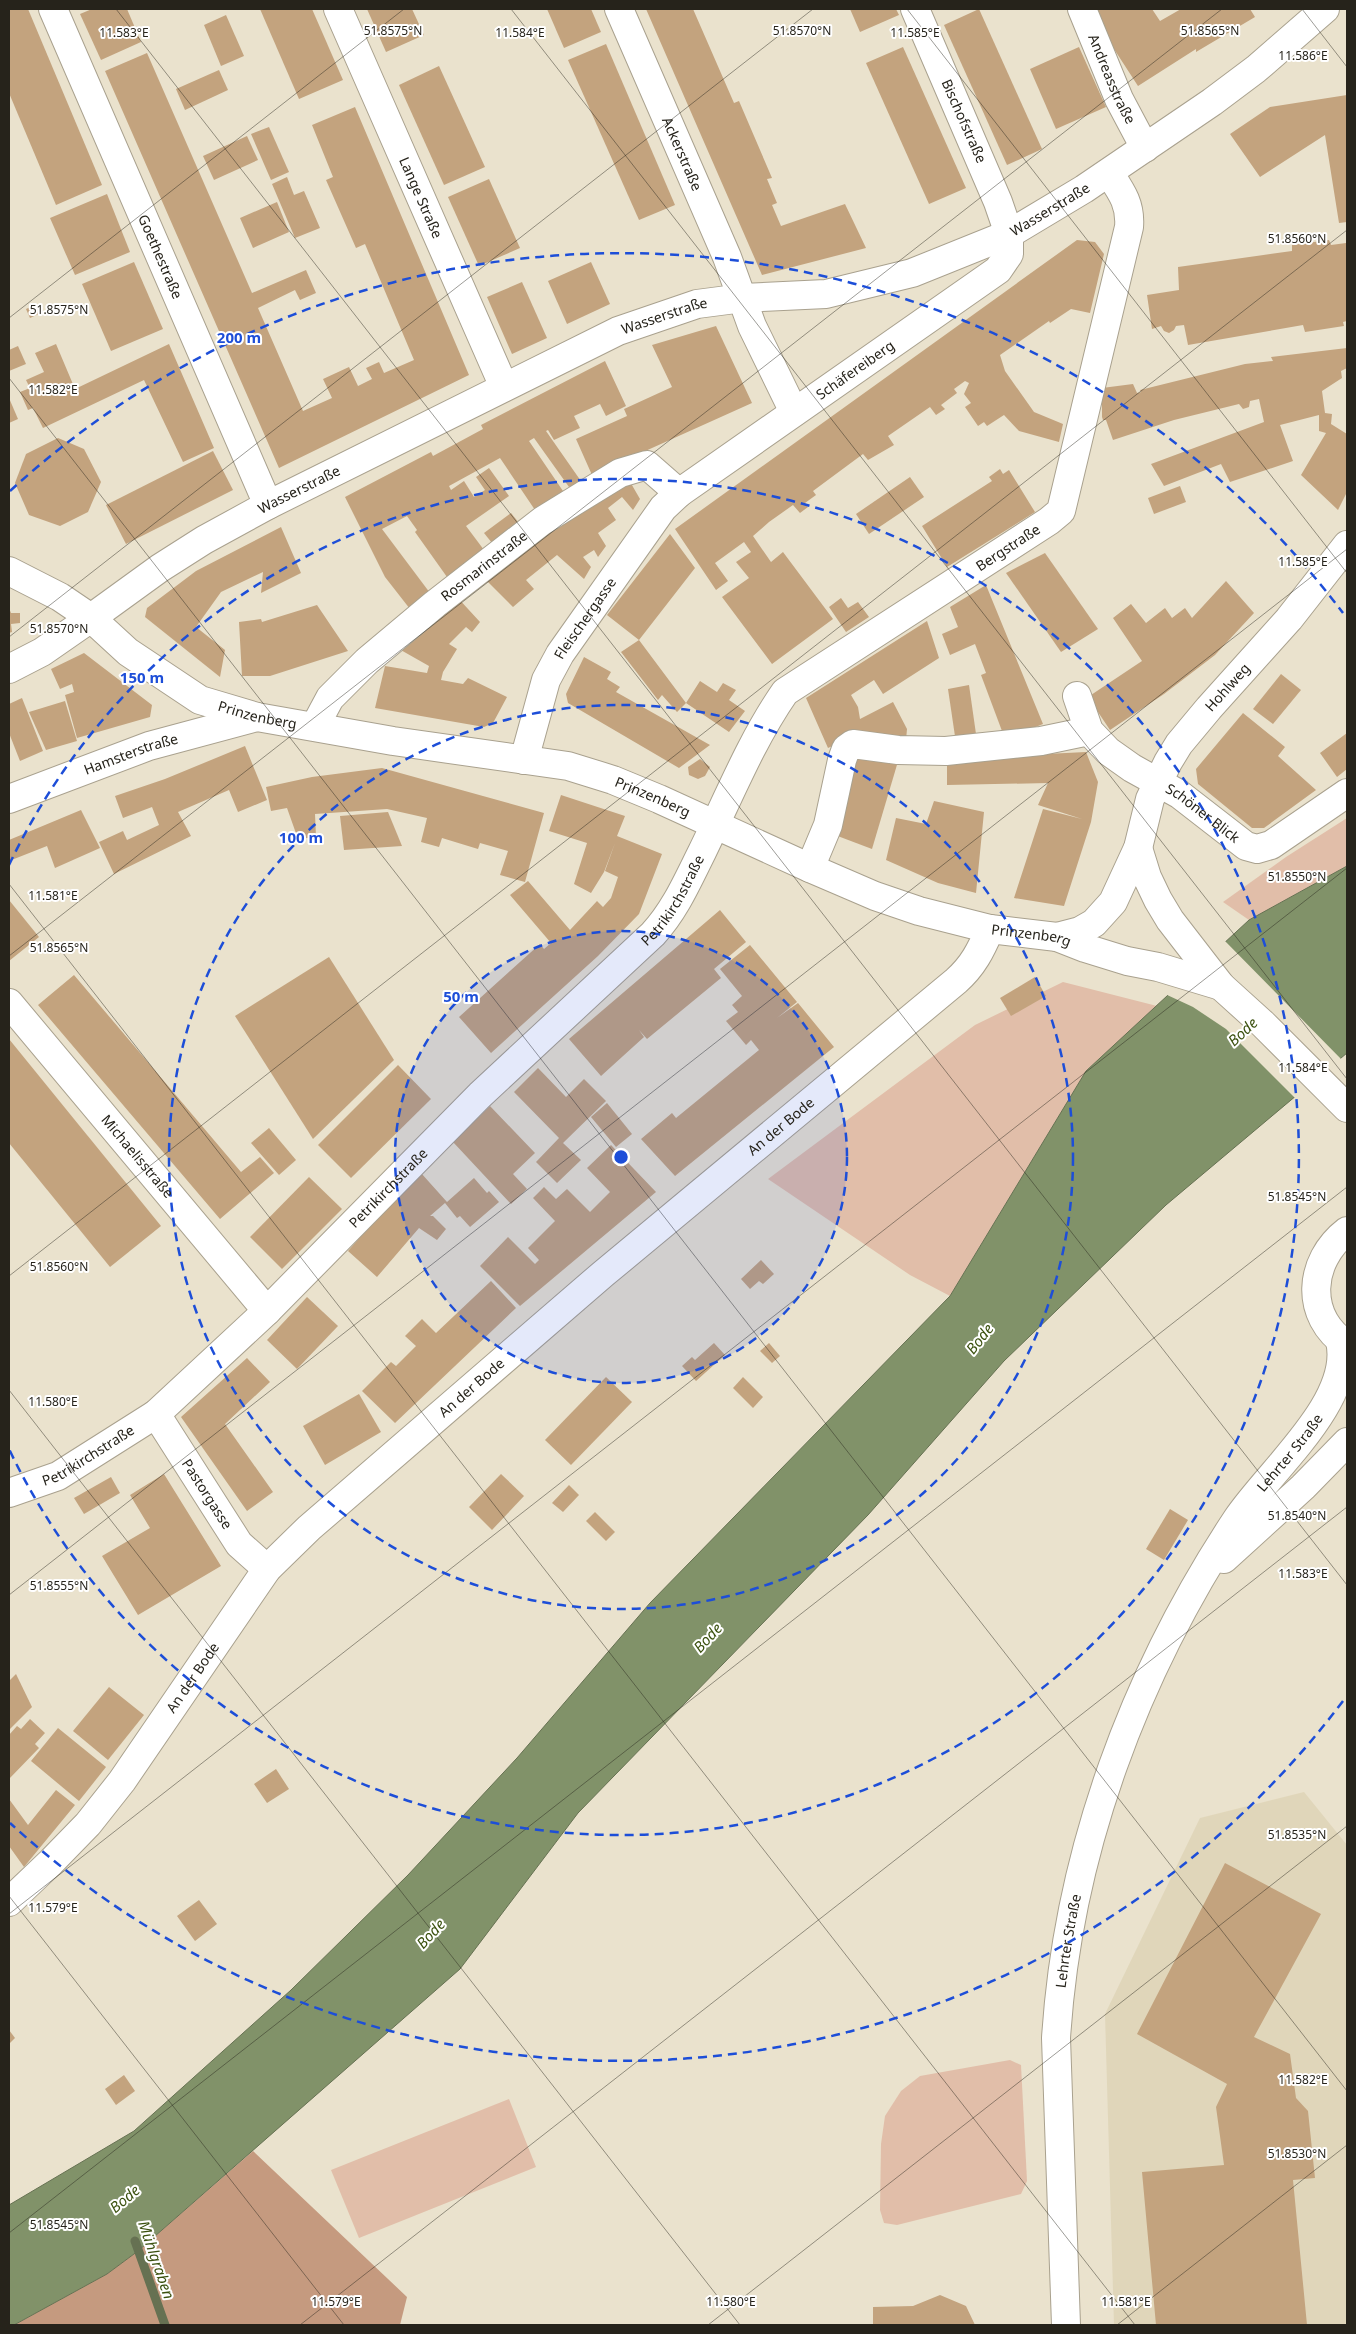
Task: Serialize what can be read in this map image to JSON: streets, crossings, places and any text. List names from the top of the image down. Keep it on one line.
{"streets":{"street":["Andreasstraße","Bischofstraße","Ackerstraße","Lange Straße","Wasserstraße","Goethestraße","Schäfereiberg","Bergstraße","Rosmarinstraße","Fleischergasse","Hohlweg","Prinzenberg","Hamsterstraße","Schöner Blick","Petrikirchstraße","An der Bode","Michaelisstraße","Lehrter Straße","Pastorgasse"]},"crossings":[["Andreasstraße","Wasserstraße"],["Bischofstraße","Wasserstraße"],["Bischofstraße","Schäfereiberg"],["Ackerstraße","Wasserstraße"],["Ackerstraße","Schäfereiberg"],["Lange Straße","Wasserstraße"],["Wasserstraße","Goethestraße"],["Wasserstraße","Schäfereiberg"],["Wasserstraße","Bergstraße"],["Wasserstraße","Prinzenberg"],["Schäfereiberg","Rosmarinstraße"],["Schäfereiberg","Fleischergasse"],["Bergstraße","Prinzenberg"],["Bergstraße","Petrikirchstraße"],["Rosmarinstraße","Fleischergasse"],["Rosmarinstraße","Prinzenberg"],["Fleischergasse","Prinzenberg"],["Hohlweg","Prinzenberg"],["Hohlweg","Schöner Blick"],["Prinzenberg","Hamsterstraße"],["Prinzenberg","Petrikirchstraße"],["Prinzenberg","An der Bode"],["Petrikirchstraße","Michaelisstraße"],["Petrikirchstraße","Pastorgasse"],["An der Bode","Pastorgasse"]],"water":["Bode","Mühlgraben"],"coordinates":["51.8575°N","51.8570°N","51.8565°N","11.583°E","11.584°E","11.585°E","11.586°E","51.8560°N","11.582°E","51.8550°N","11.581°E","51.8545°N","11.580°E","51.8540°N","51.8555°N","51.8535°N","11.579°E","51.8530°N"],"rings":["200 m","150 m","100 m","50 m"]}
